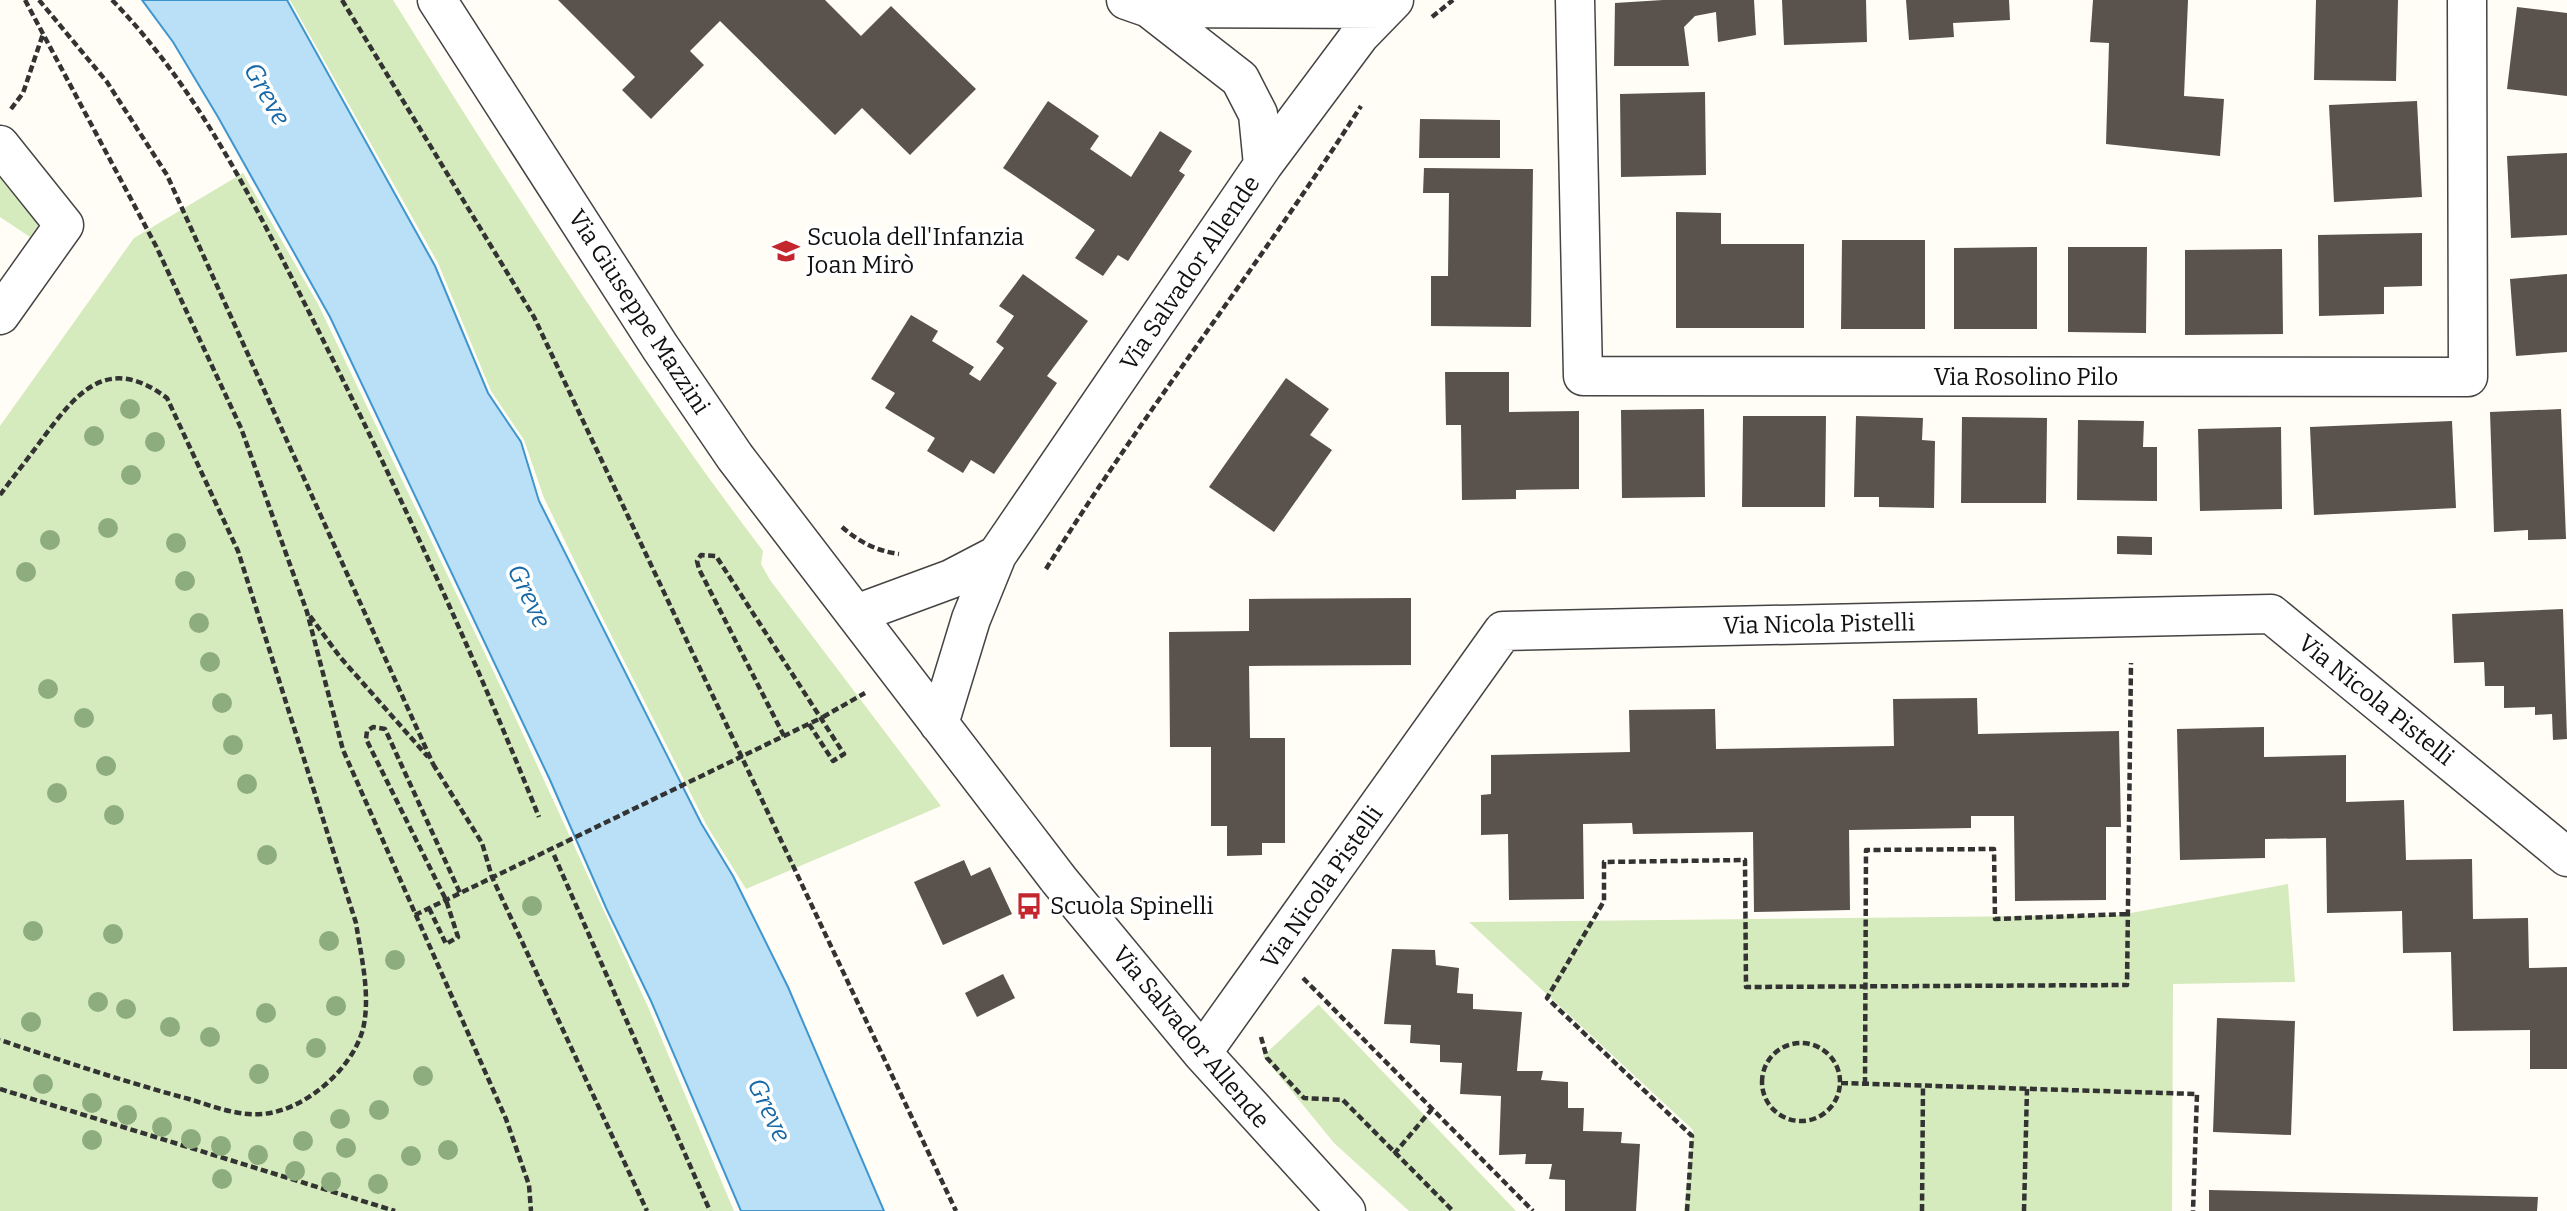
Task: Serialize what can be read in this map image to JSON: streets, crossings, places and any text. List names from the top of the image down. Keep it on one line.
{"streets":{"street":["Via Salvador Allende","Via Giuseppe Mazzini","Via Rosolino Pilo","Via Nicola Pistelli"]},"crossings":[["Via Salvador Allende","Via Giuseppe Mazzini"],["Via Salvador Allende","Via Nicola Pistelli"]],"water":["Greve"],"places":{"school or university":["Scuola dell'Infanzia Joan Mirò"],"bus stop":["Scuola Spinelli"]}}
